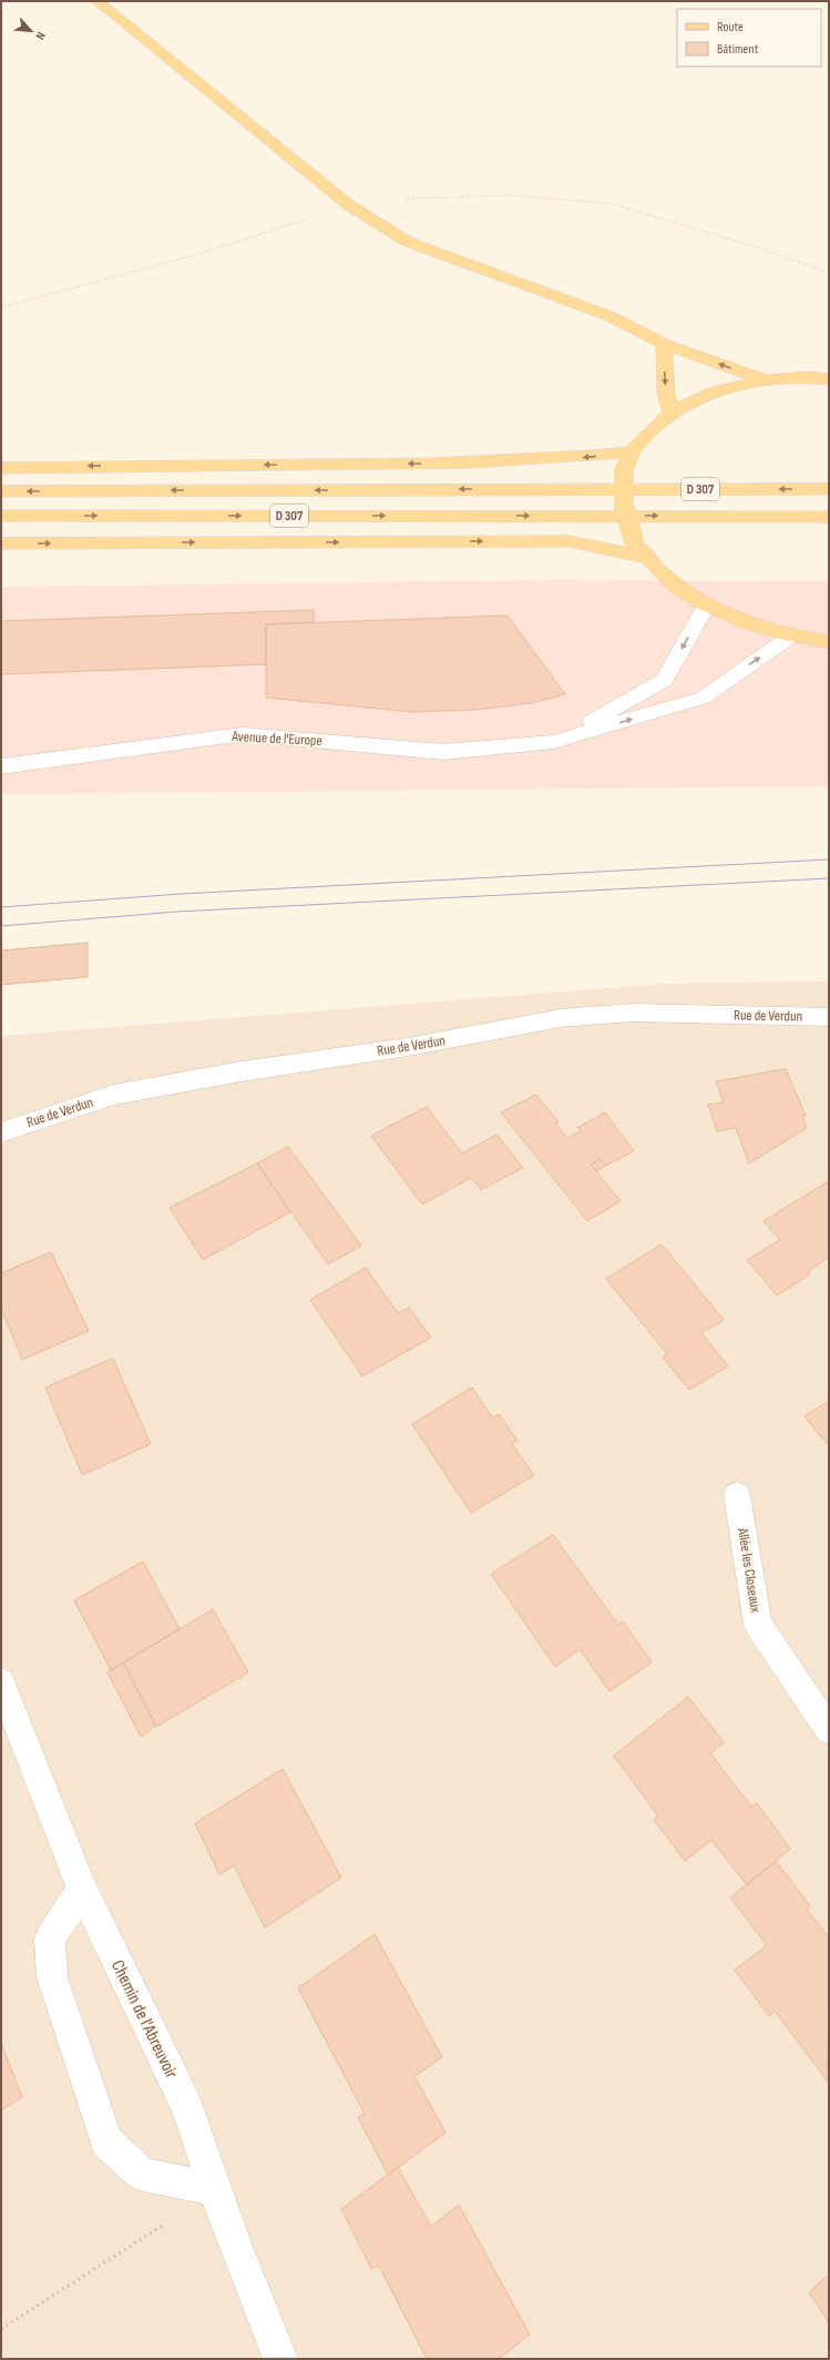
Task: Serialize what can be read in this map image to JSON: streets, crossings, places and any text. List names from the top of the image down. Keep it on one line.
{"streets":{"main road":["D 307"],"street":["Avenue de l'Europe","Rue de Verdun","Allée les Closeaux","Chemin de l'Abreuvoir"]},"legend":["Route","Bâtiment"],"north":"bottom right"}
